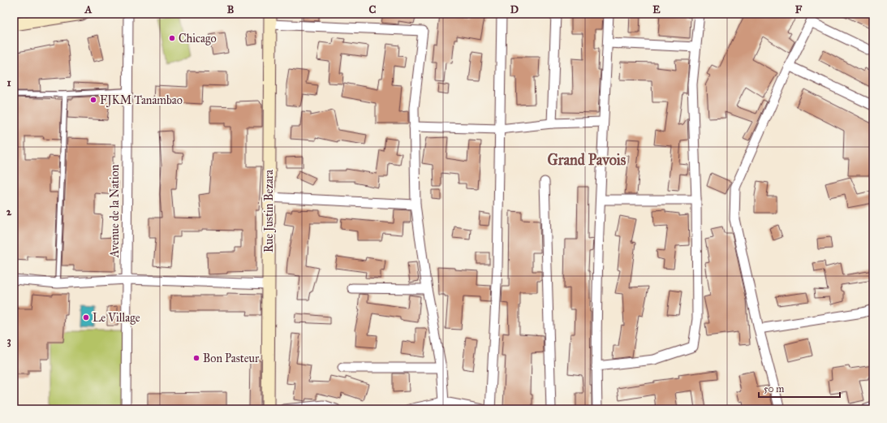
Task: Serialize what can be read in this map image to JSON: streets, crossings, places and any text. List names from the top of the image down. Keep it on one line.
{"streets":{"main road":["Rue Justin Bezara"],"street":["Avenue de la Nation"]},"districts":["Grand Pavois"],"places":["Chicago","FJKM Tanambao","Le Village","Bon Pasteur"],"scale_bar":"50 m","grid":{"columns":["A","B","C","D","E","F"],"rows":["1","2","3"]}}
